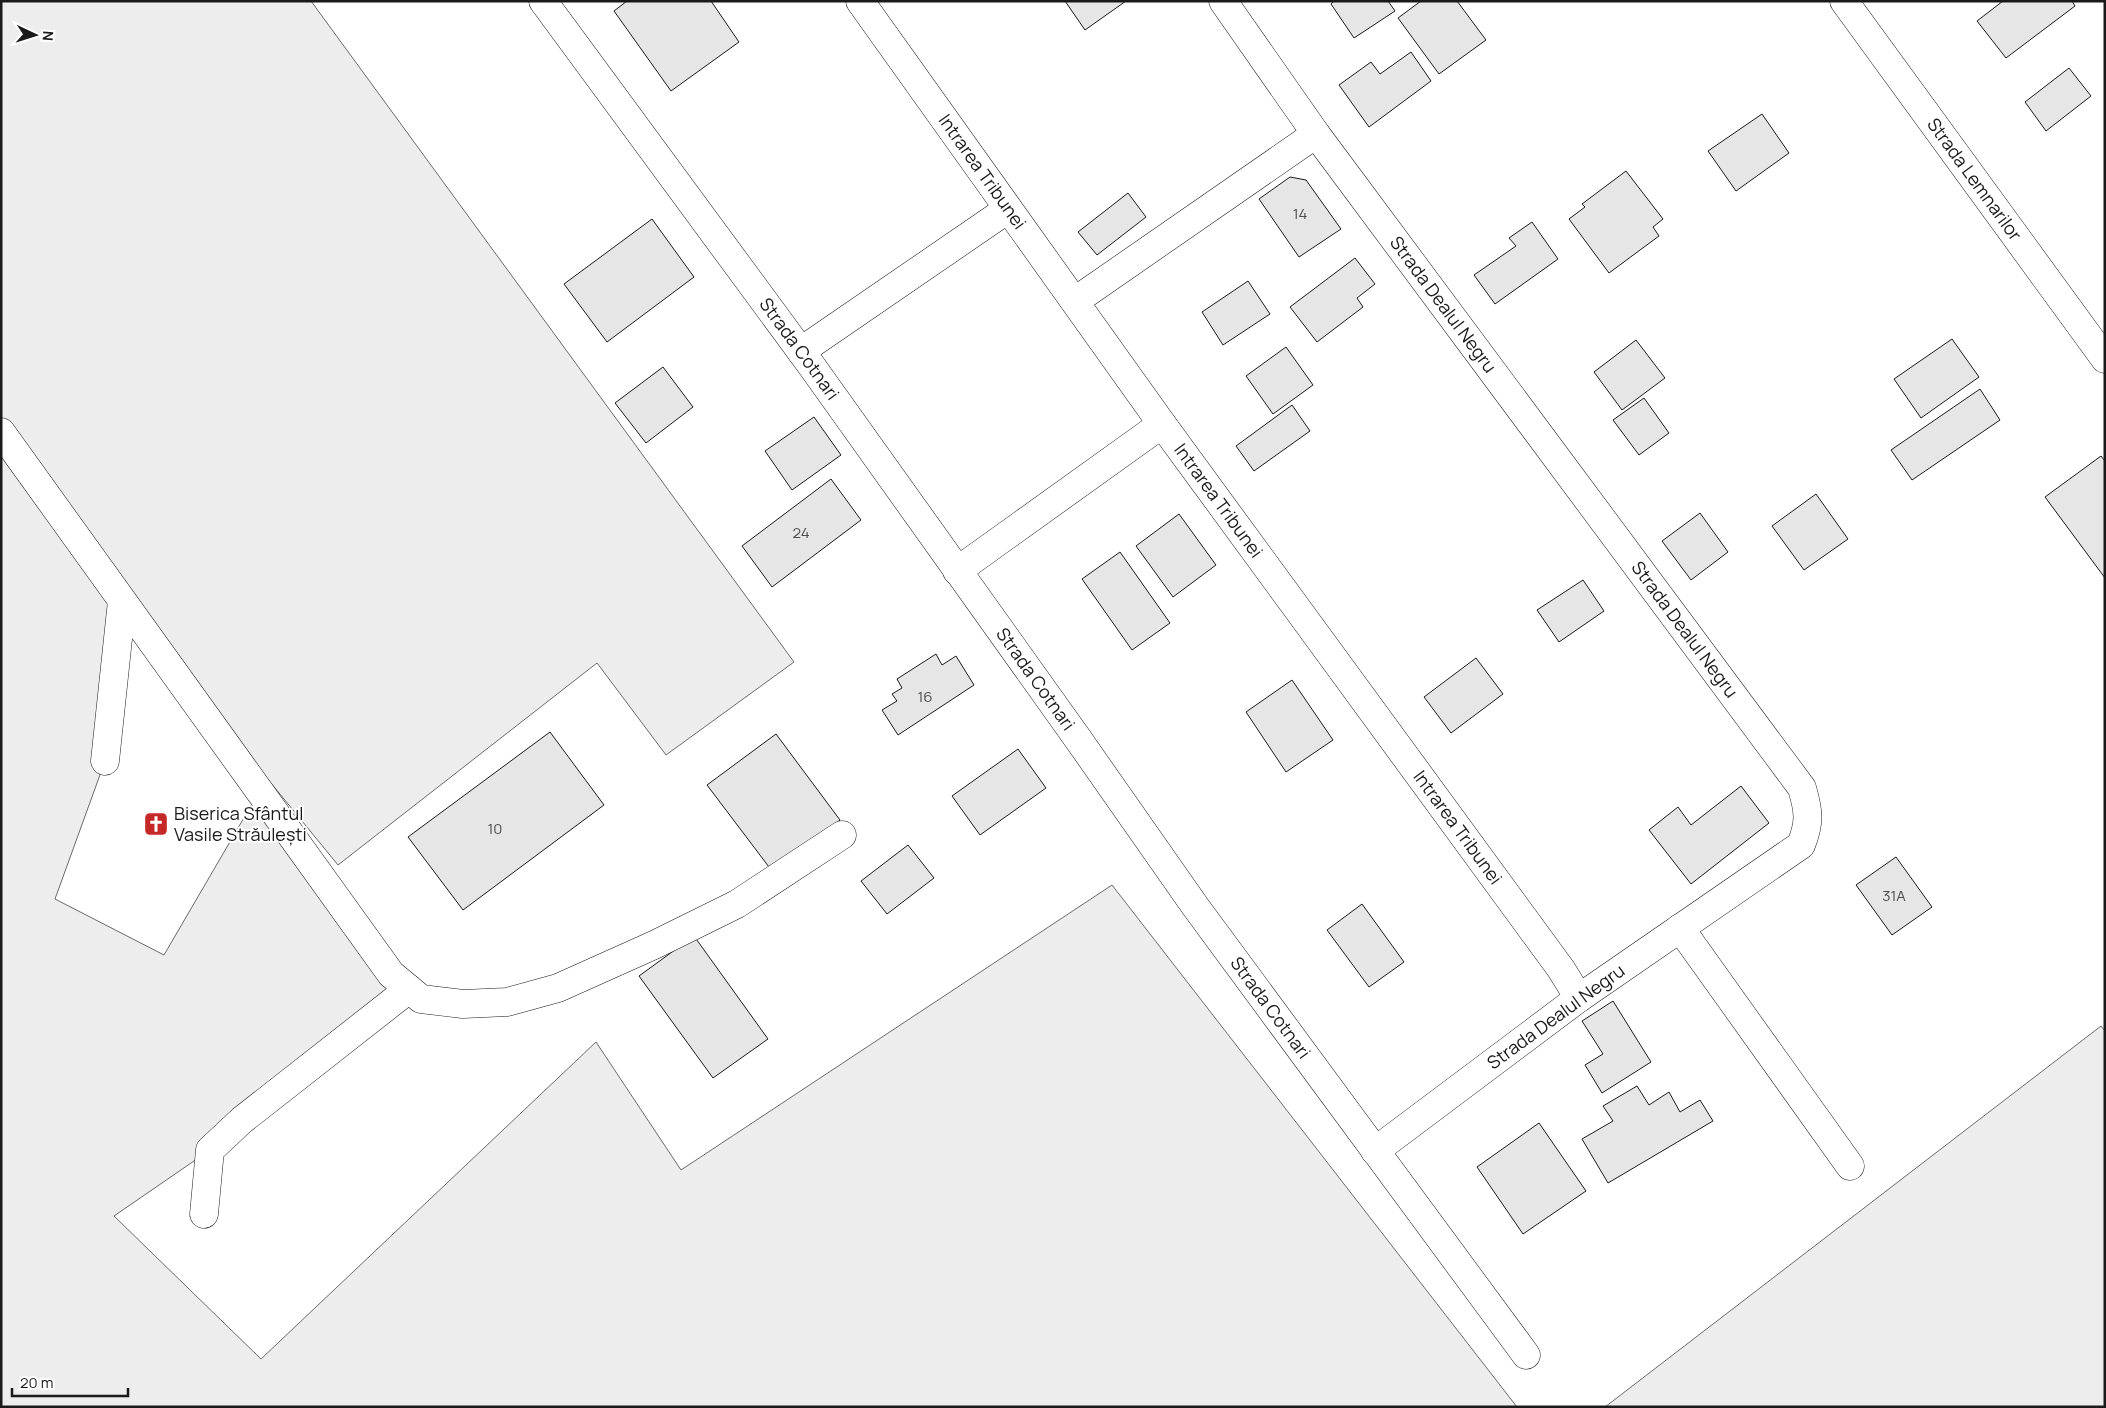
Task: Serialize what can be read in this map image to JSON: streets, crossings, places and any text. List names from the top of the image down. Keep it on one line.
{"streets":{"street":["Intrarea Tribunei","Strada Lemnarilor","Strada Dealul Negru","Strada Cotnari"]},"crossings":[["Intrarea Tribunei","Strada Dealul Negru"],["Strada Dealul Negru","Strada Cotnari"]],"places":{"church":["Biserica Sfântul Vasile Străulești"]},"house_numbers":["14","24","16","10","31A"],"scale_bar":"20 m","north":"right"}
